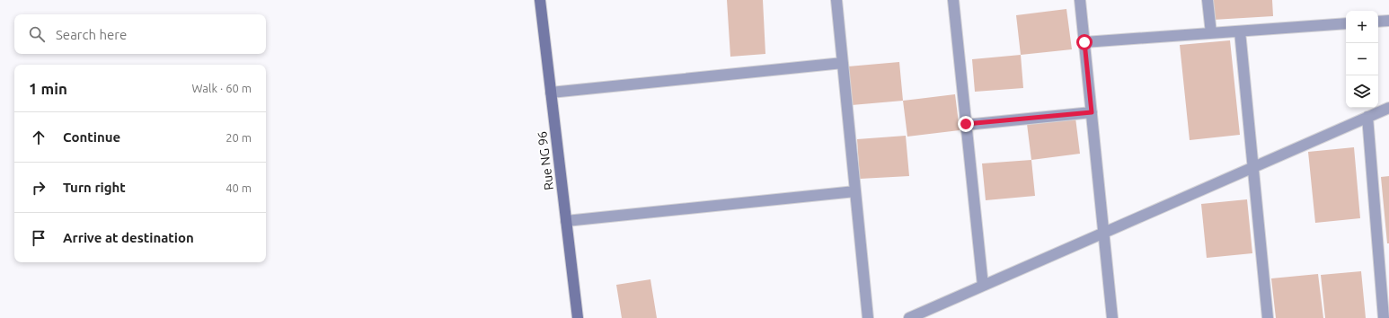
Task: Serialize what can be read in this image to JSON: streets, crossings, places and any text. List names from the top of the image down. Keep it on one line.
{"streets":{"street":["Rue NG 96"]},"page":{"map_buttons":["+","−"],"search":"Search here","heading":["1 min","Walk · 60 m"],"list":[["Continue","20 m"],["Turn right","40 m"],"Arrive at destination"]}}
